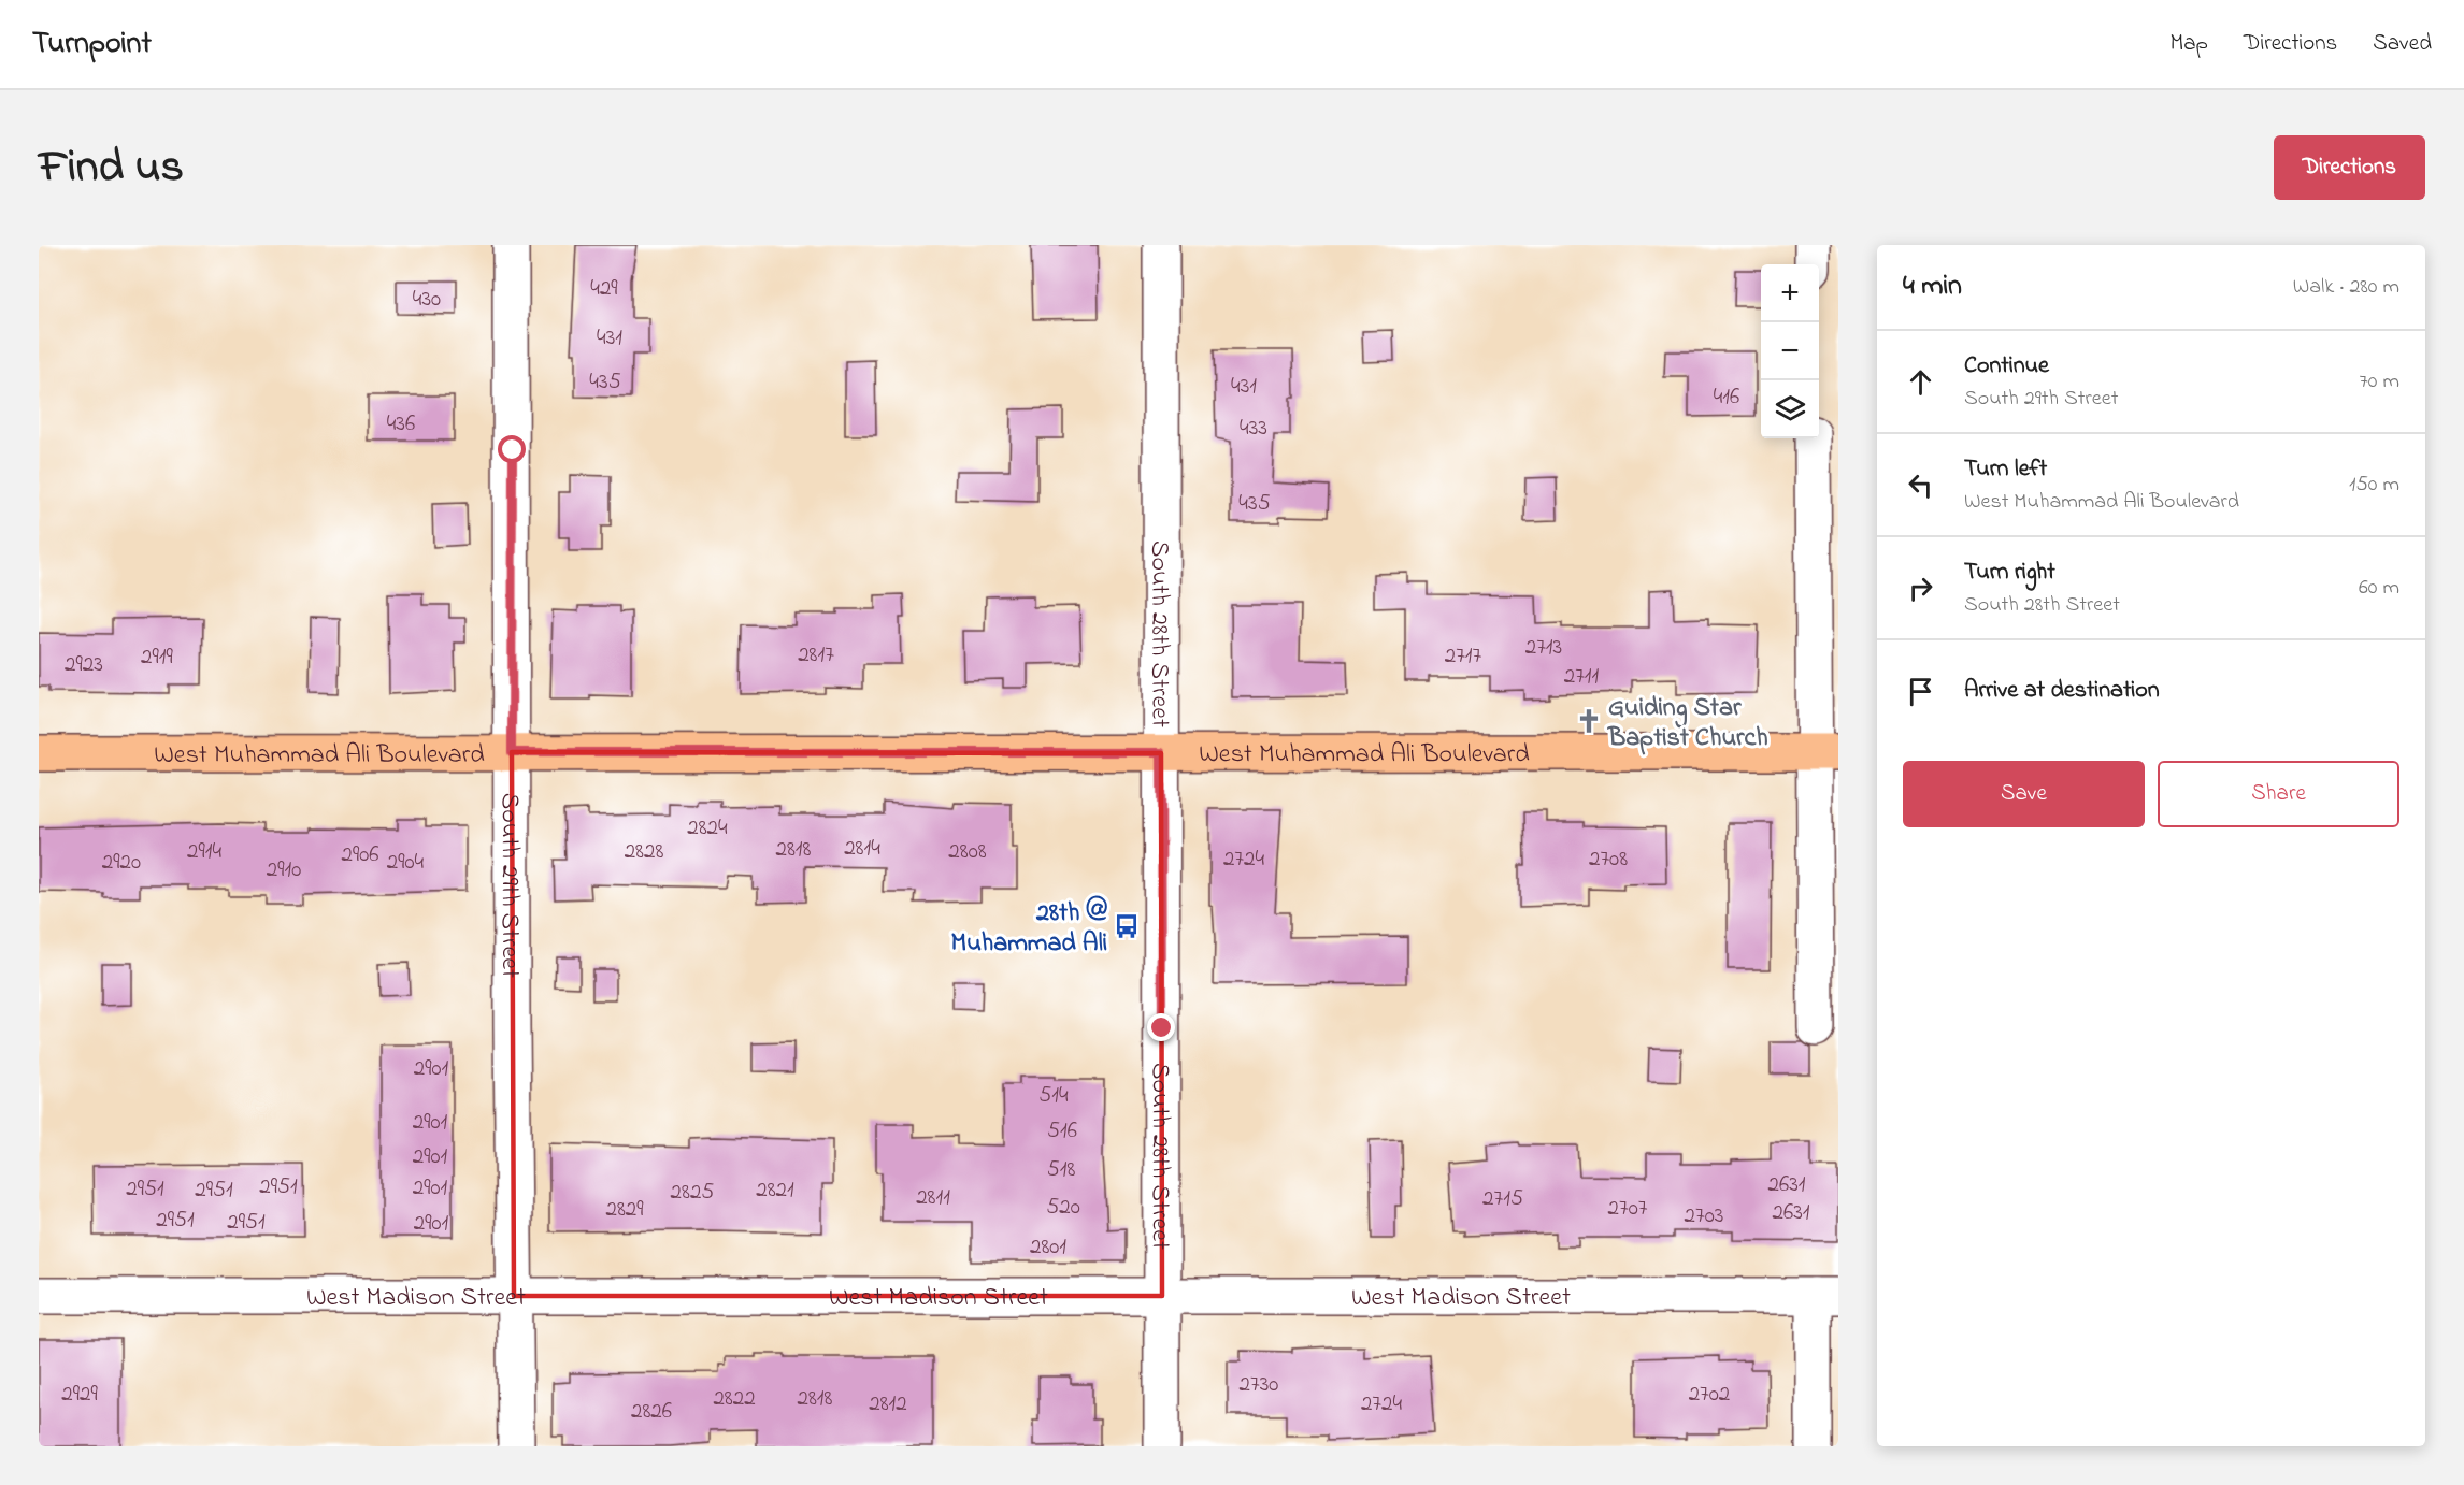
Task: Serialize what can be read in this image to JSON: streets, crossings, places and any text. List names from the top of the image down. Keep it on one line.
{"streets":{"main road":["West Muhammad Ali Boulevard"],"street":["South 28th Street","South 29th Street","West Madison Street"]},"crossings":[["South 28th Street","West Muhammad Ali Boulevard"],["South 28th Street","West Madison Street"],["West Muhammad Ali Boulevard","South 29th Street"],["South 29th Street","West Madison Street"]],"places":{"church":["Guiding Star Baptist Church"],"bus stop":["28th @ Muhammad Ali"]},"house_numbers":["429","430","431","435","431","416","436","433","435","2713","2817","2717","2919","2923","2711","2824","2814","2818","2914","2828","2808","2906","2724","2708","2920","2904","2910","2901","514","2901","516","2901","518","2631","2951","2901","2951","2951","2821","2825","2811","2715","520","2707","2829","2631","2703","2951","2951","2901","2801","2730","2929","2702","2822","2818","2812","2724","2826"],"page":{"header":"Turnpoint","nav":["Map","Directions","Saved"],"title":"Find us","buttons":["Directions",["Save","Share"]],"heading":["4 min","Walk · 280 m"],"map_buttons":["+","−"],"list":[["Continue","South 29th Street","70 m"],["Turn left","West Muhammad Ali Boulevard","150 m"],["Turn right","South 28th Street","60 m"],"Arrive at destination"]}}
